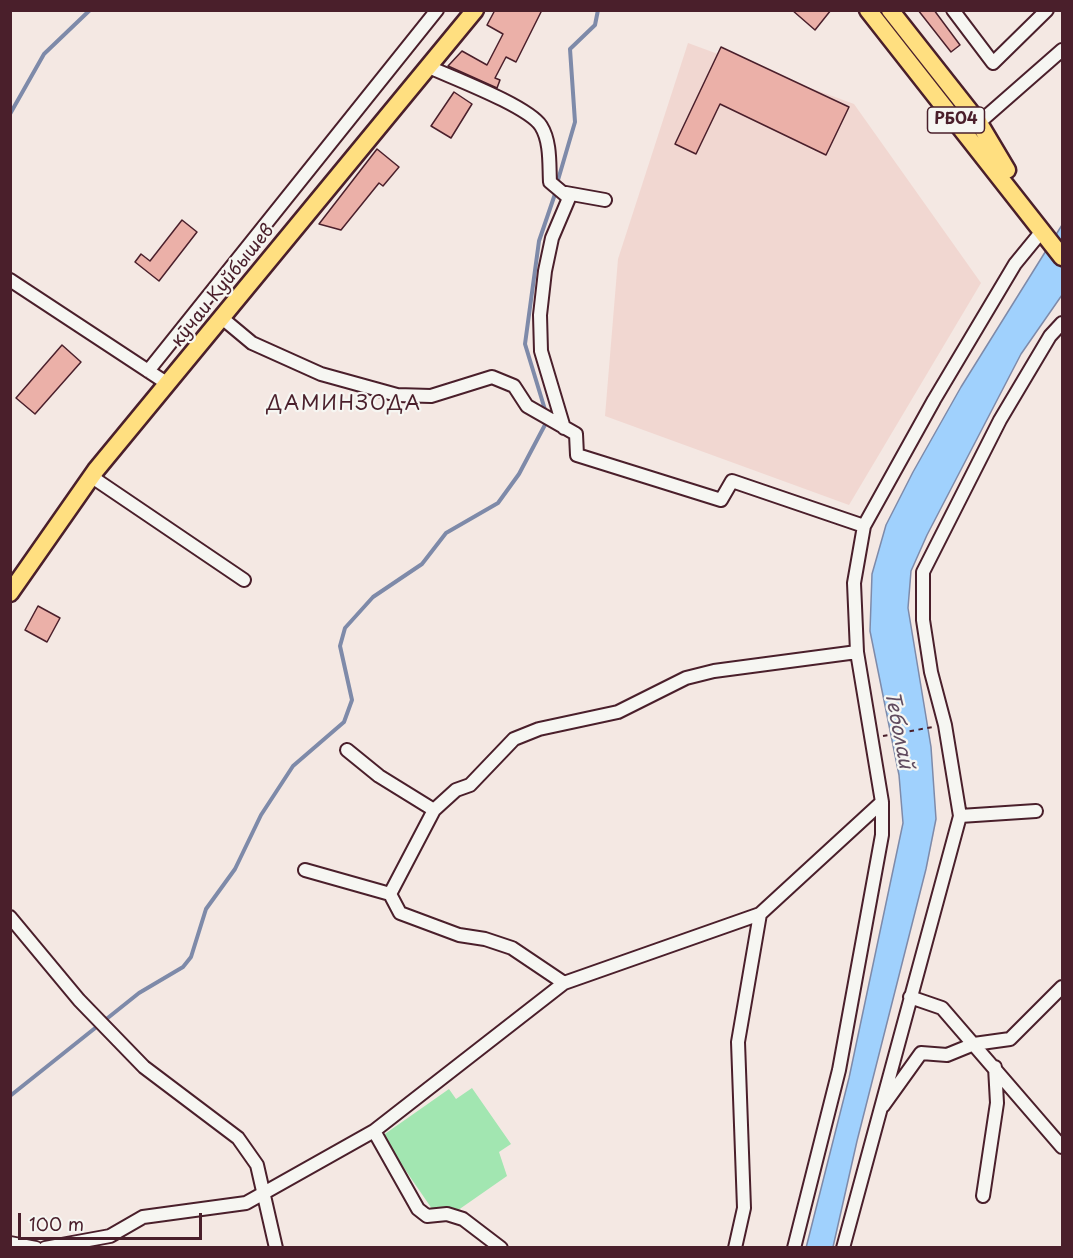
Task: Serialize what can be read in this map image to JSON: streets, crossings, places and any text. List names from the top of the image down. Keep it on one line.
{"streets":{"main road":["РБ04","кӯчаи Куйбышев"]},"districts":["ДАМИНЗОДА"],"water":["Теболай"],"scale_bar":"100 m"}
